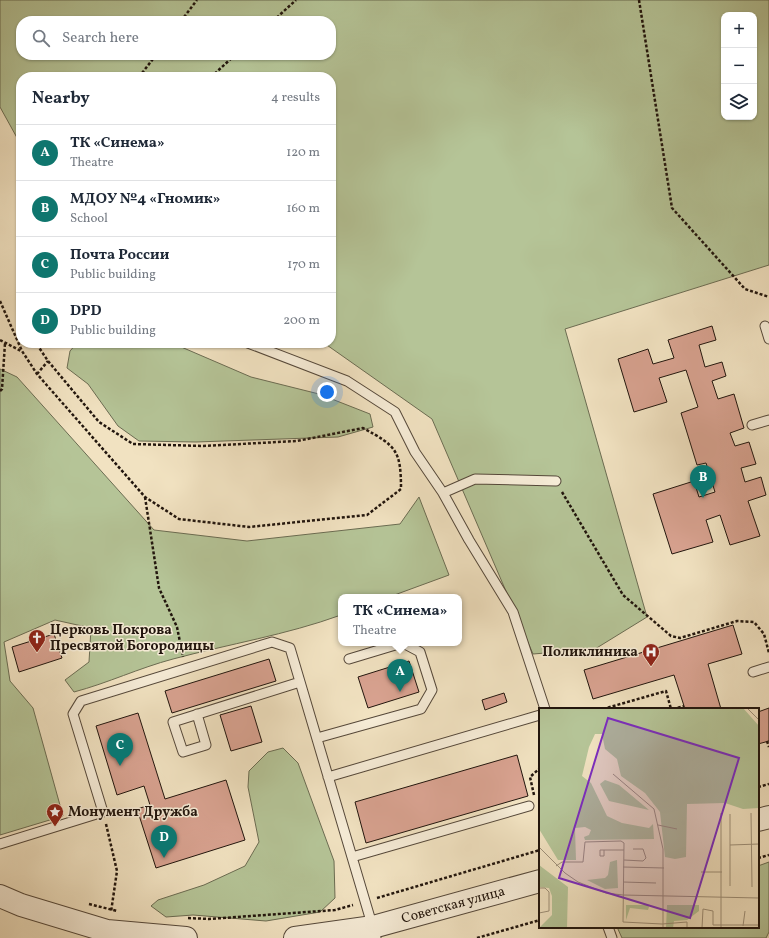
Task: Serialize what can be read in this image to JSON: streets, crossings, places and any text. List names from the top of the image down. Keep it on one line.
{"streets":{"street":["Советская улица"]},"places":{"church":["Церковь Покрова Пресвятой Богородицы"],"hospital":["Поликлиника"],"place":["Монумент Дружба"]},"page":{"map_buttons":["+","−"],"search":"Search here","heading":["Nearby","4 results"],"list":[{"mark":"A","name":"ТК «Синема»","note":"Theatre","value":"120 m"},{"mark":"B","name":"МДОУ №4 «Гномик»","note":"School","value":"160 m"},{"mark":"C","name":"Почта России","note":"Public building","value":"170 m"},{"mark":"D","name":"DPD","note":"Public building","value":"200 m"}],"pins":["B","A","C","D"],"popup":["ТК «Синема»","Theatre"]}}
